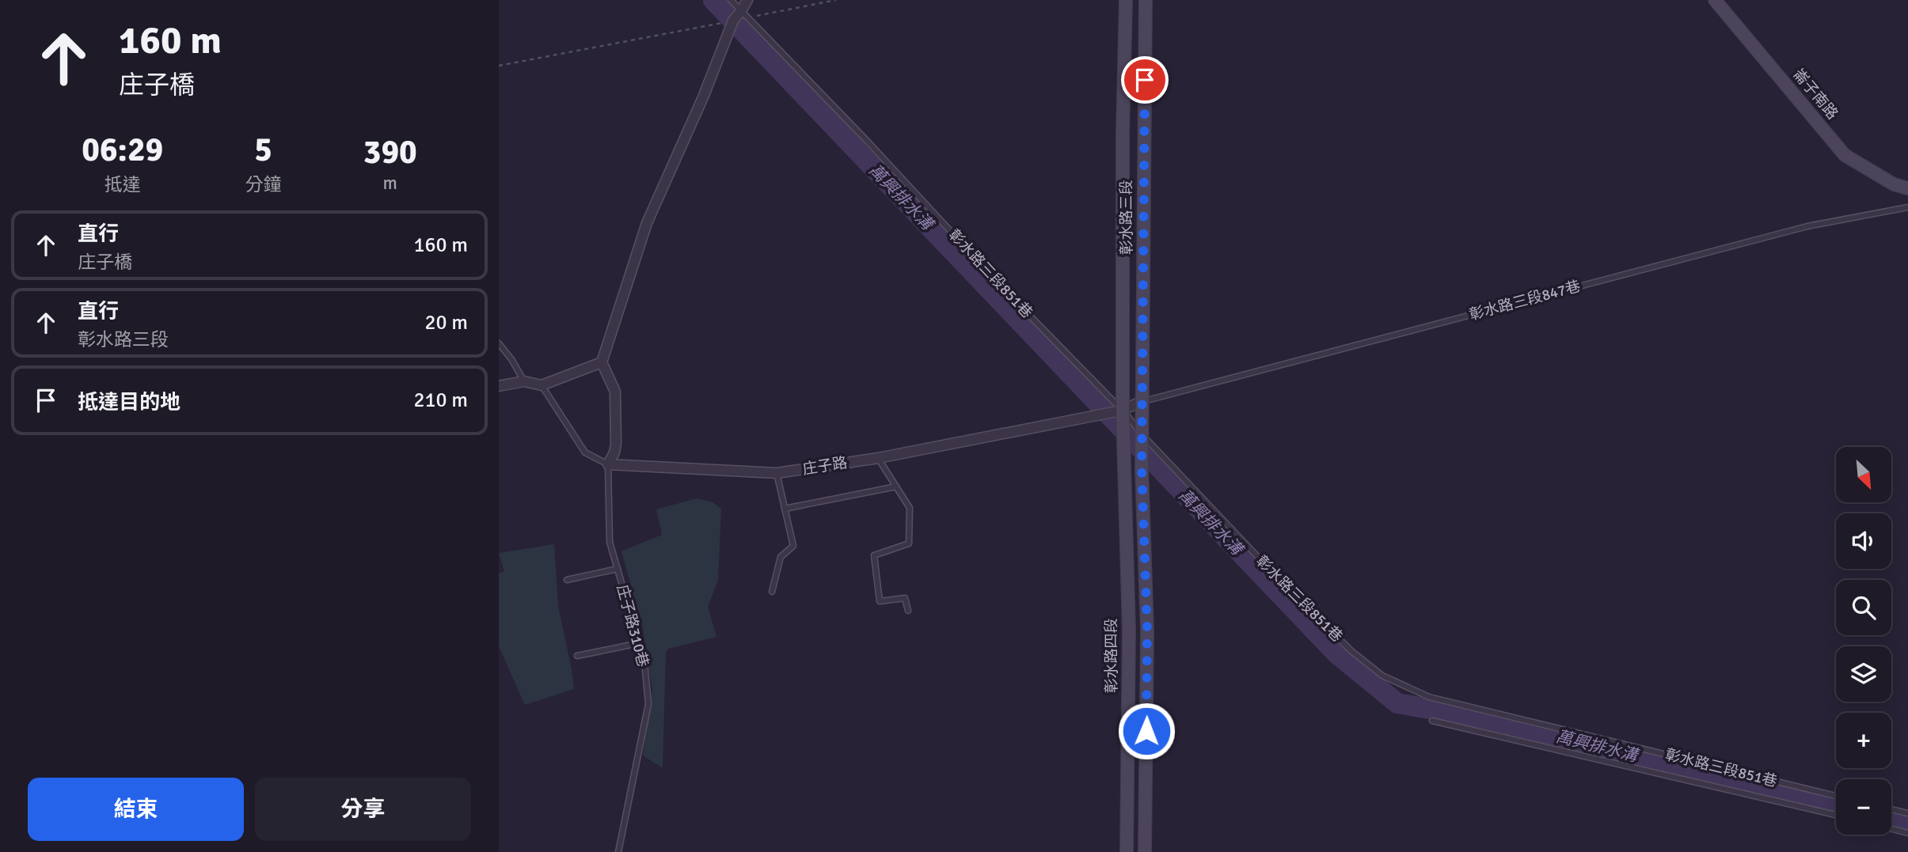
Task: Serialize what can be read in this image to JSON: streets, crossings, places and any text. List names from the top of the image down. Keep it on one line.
{"streets":{"street":["崙子南路","彰水路三段","庄子路","彰水路四段"],"lane":["彰水路三段851巷","彰水路三段847巷","庄子路310巷"]},"crossings":[["彰水路三段","彰水路三段851巷"],["彰水路三段","彰水路三段847巷"],["彰水路三段","庄子路"],["彰水路三段","彰水路四段"],["彰水路三段851巷","庄子路"],["彰水路三段847巷","庄子路"],["庄子路","庄子路310巷"]],"water":["萬興排水溝"],"north":"bottom right","page":{"turn":["160 m","庄子橋"],"eta":["06:29","抵達","5","分鐘","390","m"],"list":[{"name":"直行","note":"庄子橋","value":"160 m"},{"name":"直行","note":"彰水路三段","value":"20 m"},{"name":"抵達目的地","value":"210 m"}],"map_buttons":["+","−"],"buttons":["結束","分享"]}}
